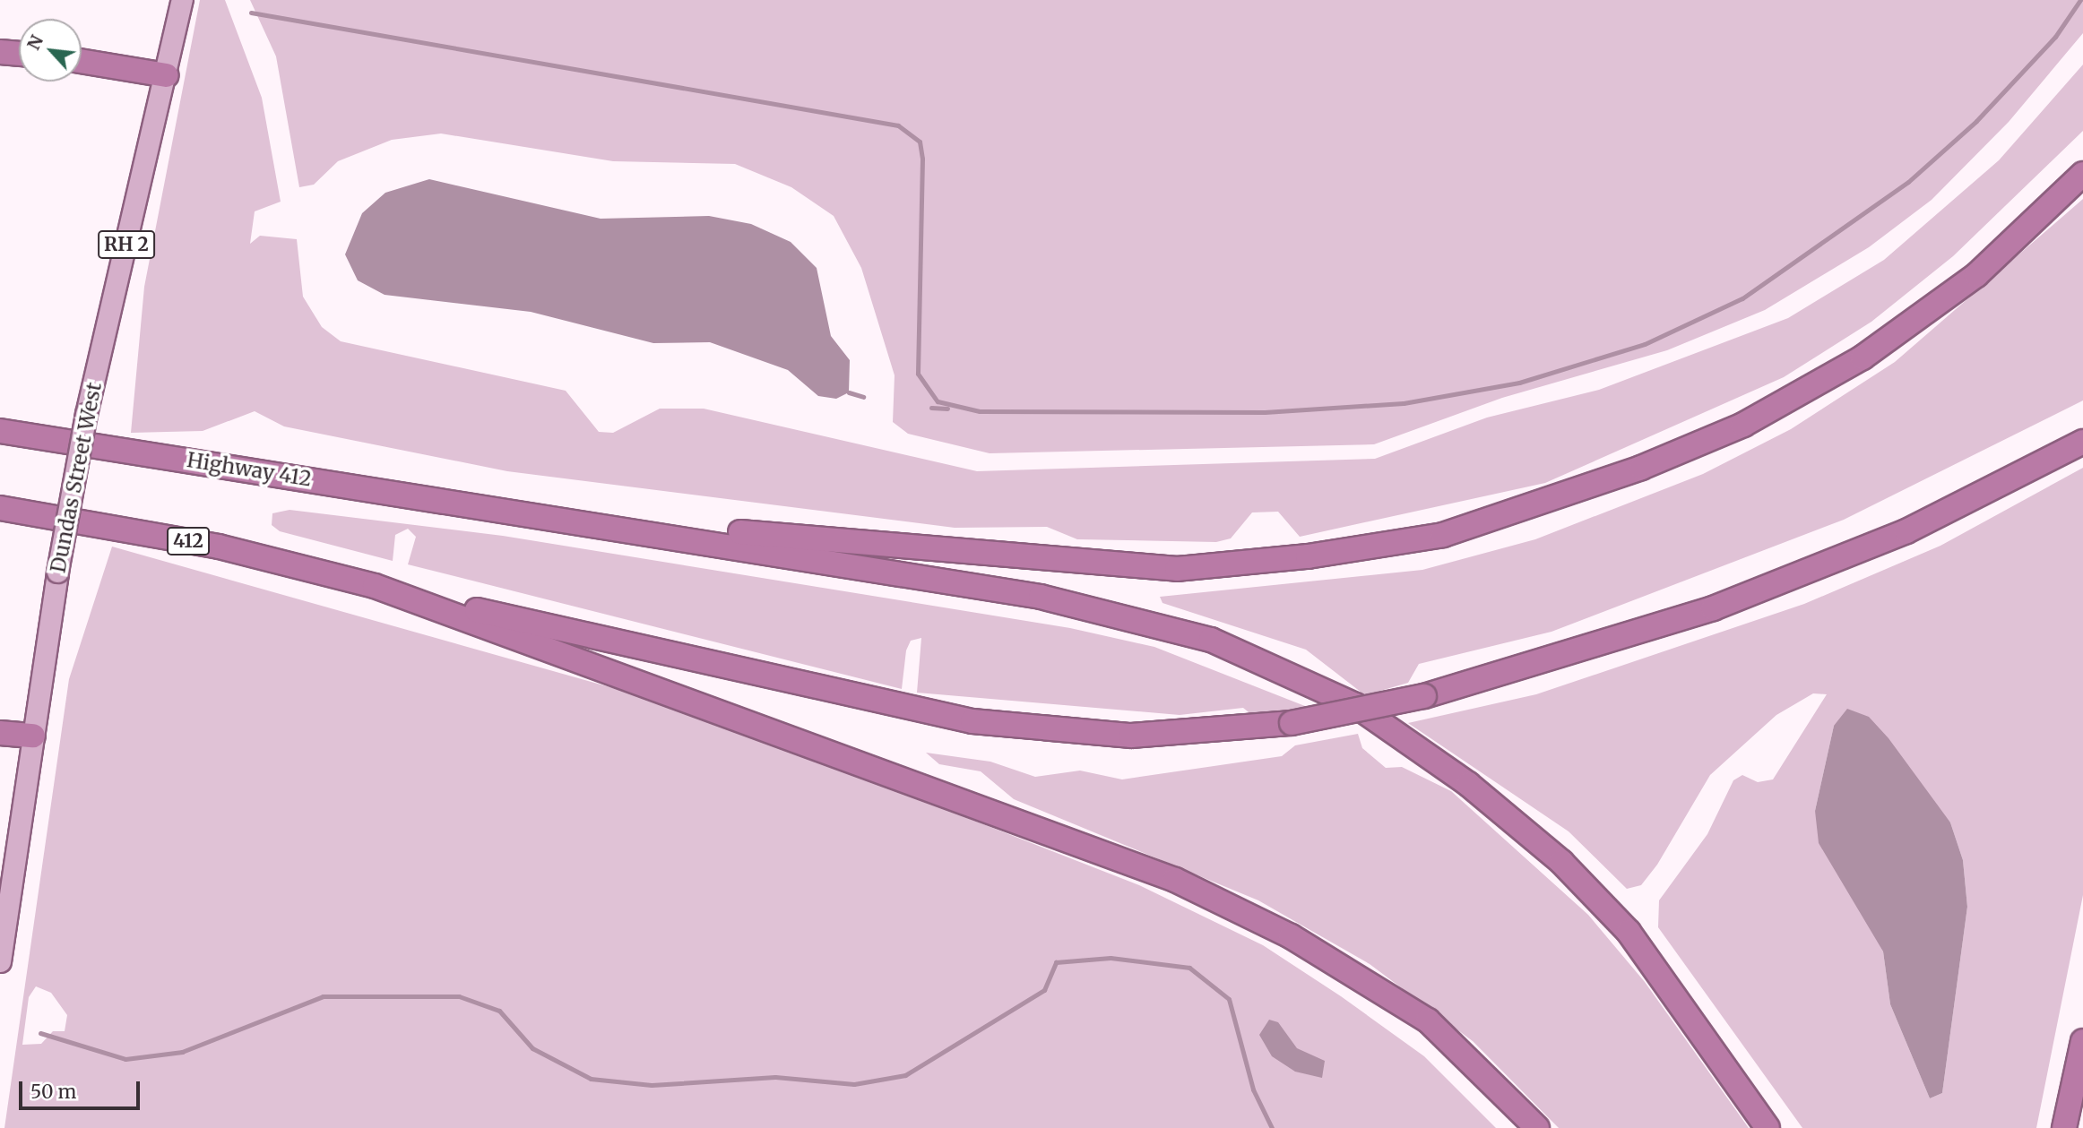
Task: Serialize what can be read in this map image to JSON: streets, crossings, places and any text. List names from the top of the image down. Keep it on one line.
{"streets":{"highway":["Highway 412","412"],"main road":["RH 2","Dundas Street West"]},"scale_bar":"50 m","north":"top left"}
